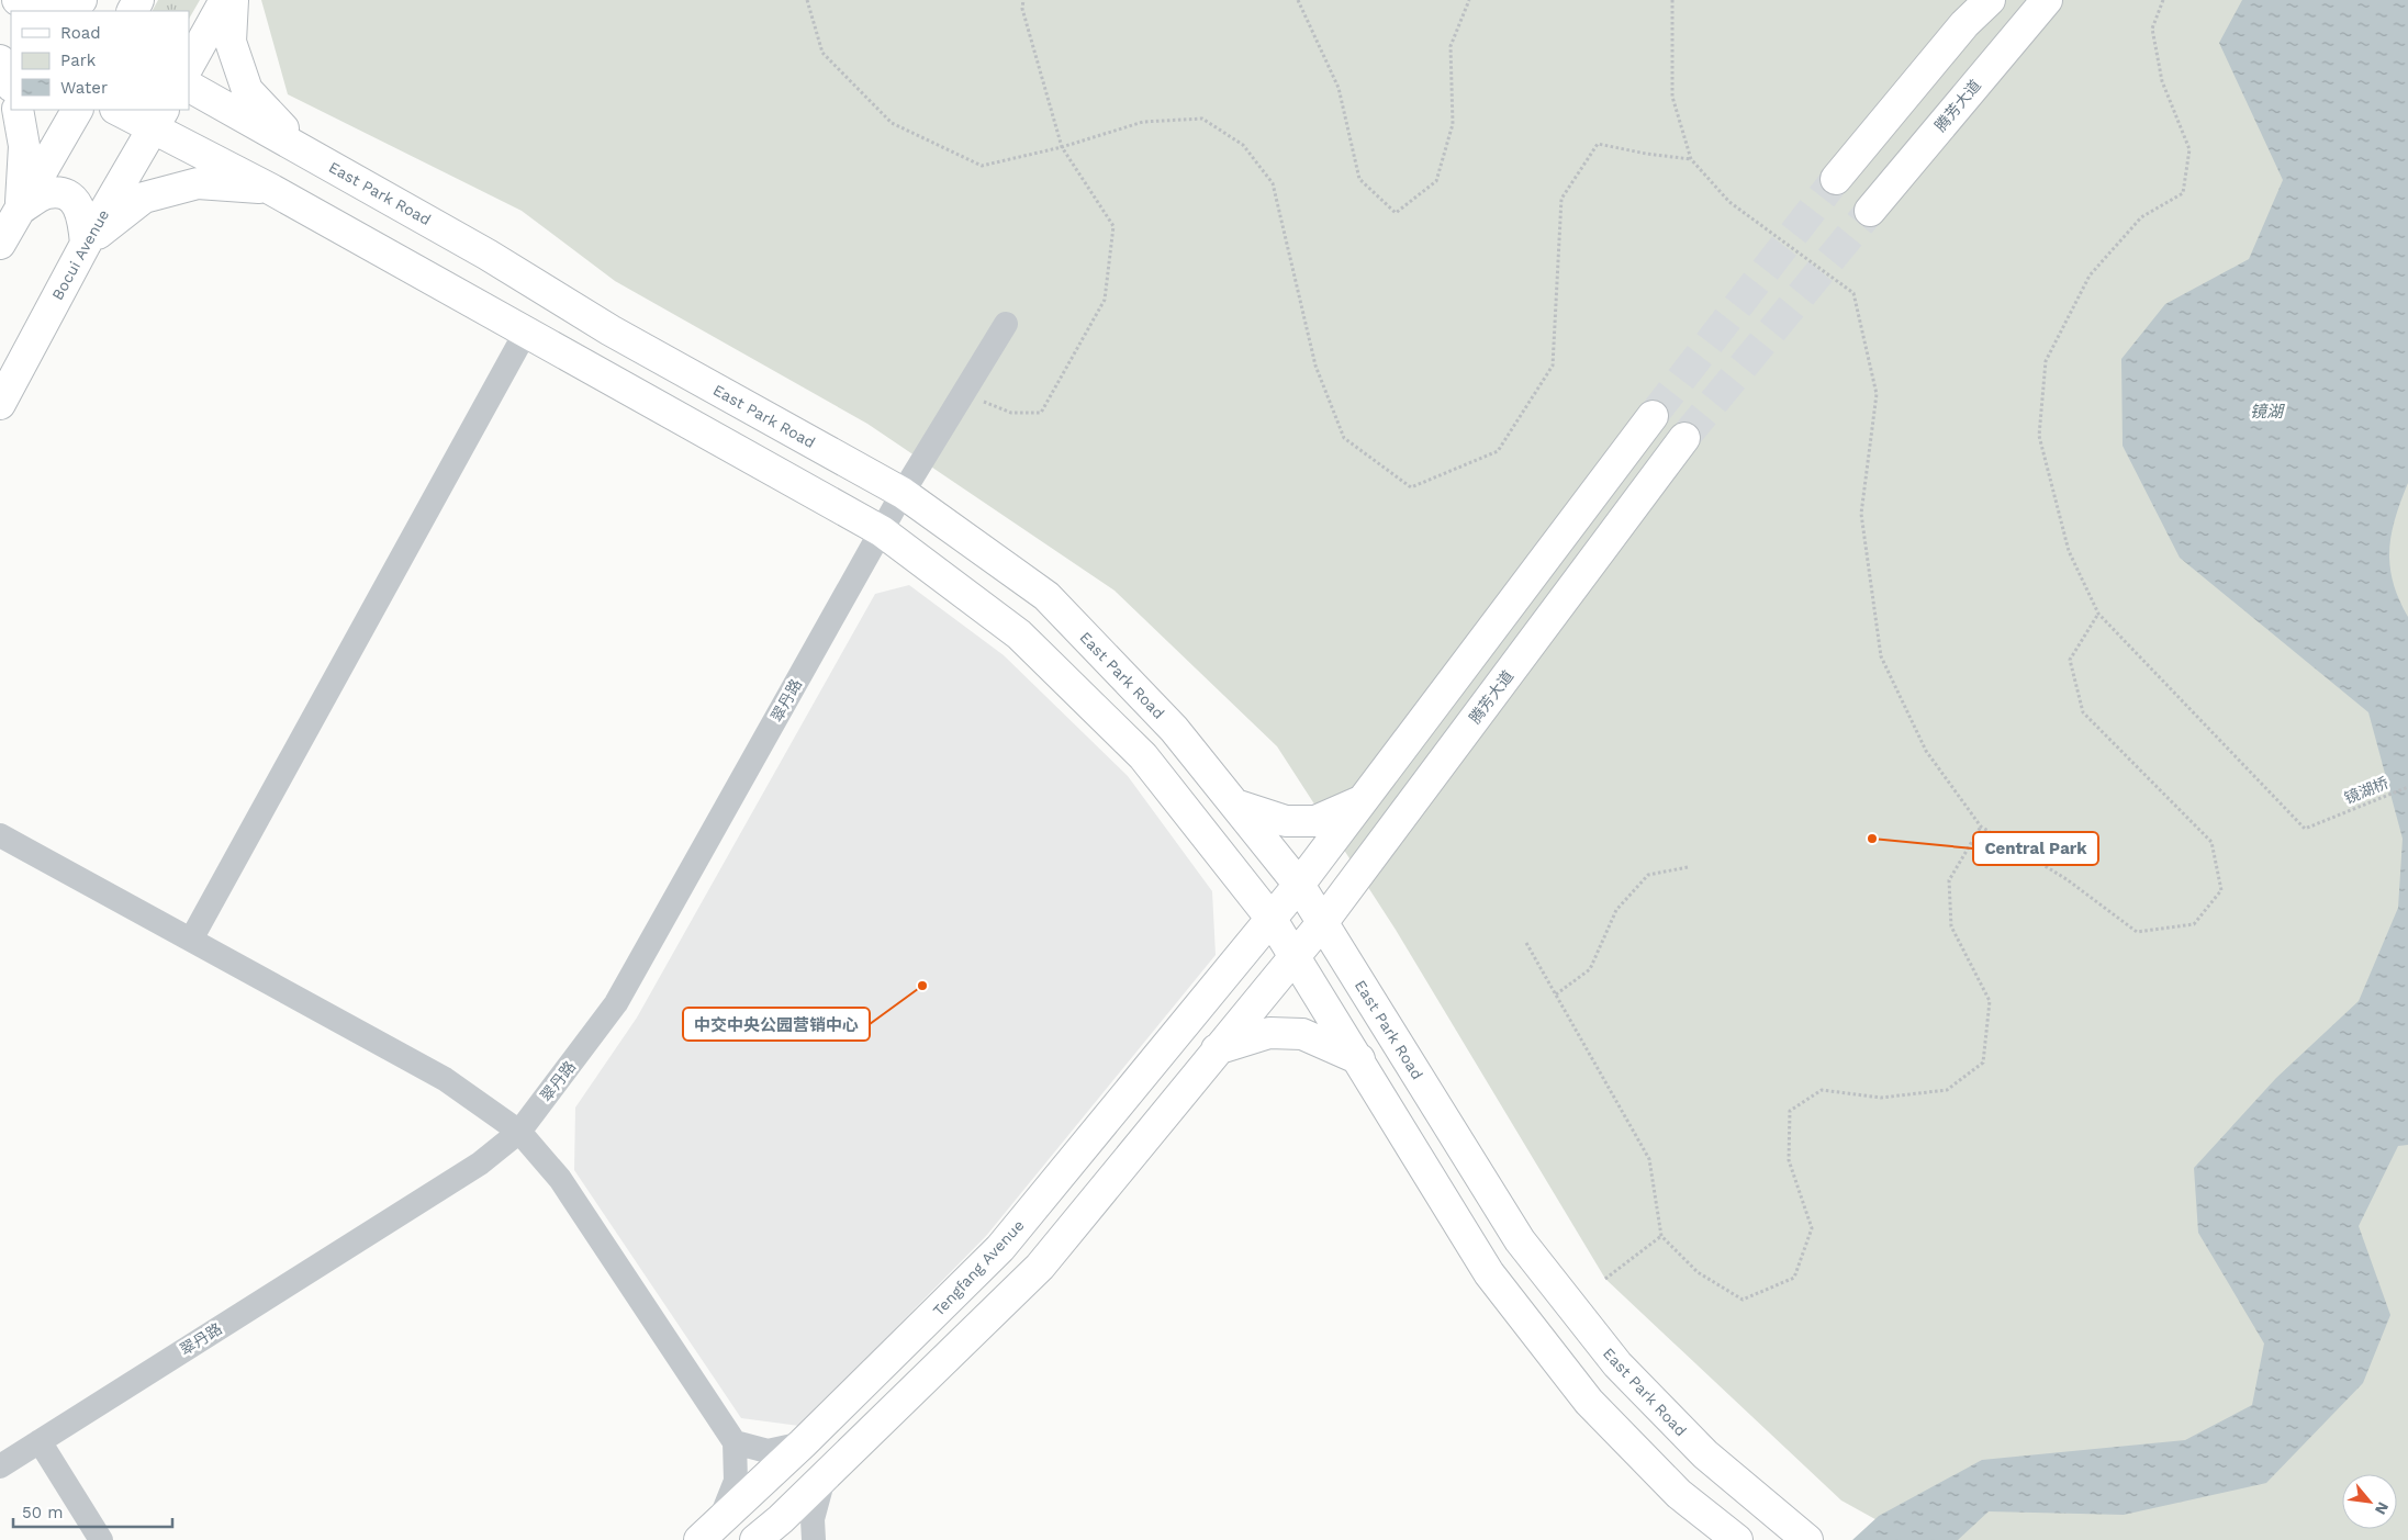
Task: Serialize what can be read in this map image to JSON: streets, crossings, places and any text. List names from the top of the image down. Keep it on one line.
{"streets":{"main road":["腾芳大道","East Park Road","Bocui Avenue","Tengfang Avenue"],"street":["翠丹路"],"path":["镜湖桥"]},"crossings":[["腾芳大道","East Park Road"],["East Park Road","翠丹路"]],"water":["镜湖"],"places":["Central Park","中交中央公园营销中心"],"legend":["Road","Park","Water"],"scale_bar":"50 m","north":"bottom right"}
